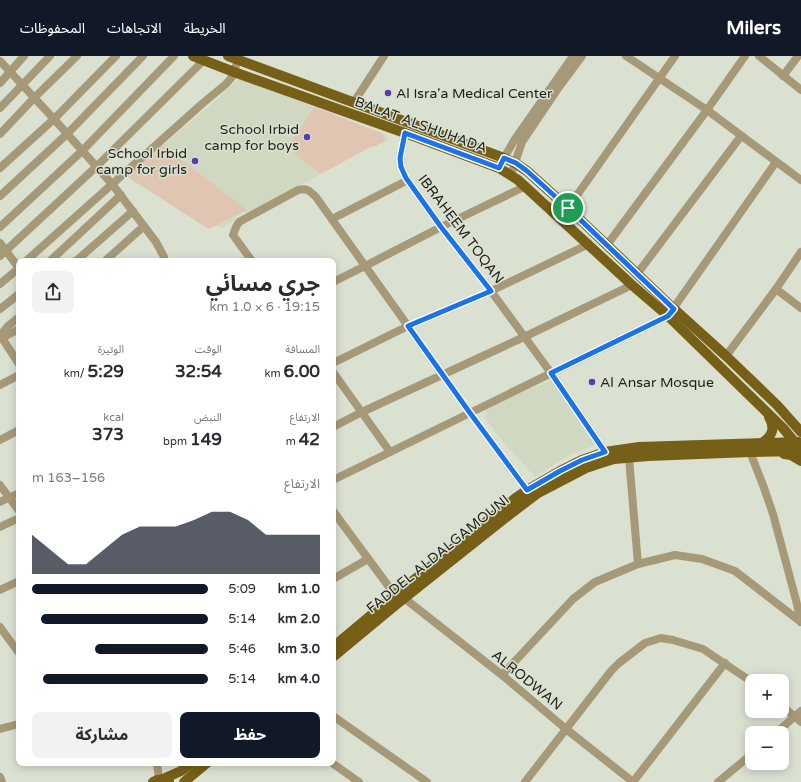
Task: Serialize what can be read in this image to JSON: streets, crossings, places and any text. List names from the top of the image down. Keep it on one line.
{"streets":{"main road":["BALAT ALSHUHADA","FADDEL ALDALGAMOUNI"],"street":["IBRAHEEM TOQAN","ALRODWAN"]},"crossings":[["BALAT ALSHUHADA","IBRAHEEM TOQAN"],["BALAT ALSHUHADA","FADDEL ALDALGAMOUNI"],["IBRAHEEM TOQAN","FADDEL ALDALGAMOUNI"],["FADDEL ALDALGAMOUNI","ALRODWAN"]],"places":["Al Isra'a Medical Center","School Irbid camp for boys","School Irbid camp for girls","Al Ansar Mosque"],"page":{"header":"Milers","nav":["الخريطة","الاتجاهات","المحفوظات"],"heading":["جري مسائي","19:15 · 6 × 1.0 km"],"stats":[["المسافة","6.00 km"],["الوقت","32:54"],["الوتيرة","5:29 /km"],["الارتفاع","42 m"],["النبض","149 bpm"],["kcal","373"]],"chart":["الارتفاع","156–163 m"],"list":[{"name":"1.0 km","note":"5:09"},{"name":"2.0 km","note":"5:14"},{"name":"3.0 km","note":"5:46"},{"name":"4.0 km","note":"5:14"}],"map_buttons":["+","−"],"buttons":["حفظ","مشاركة"]}}
